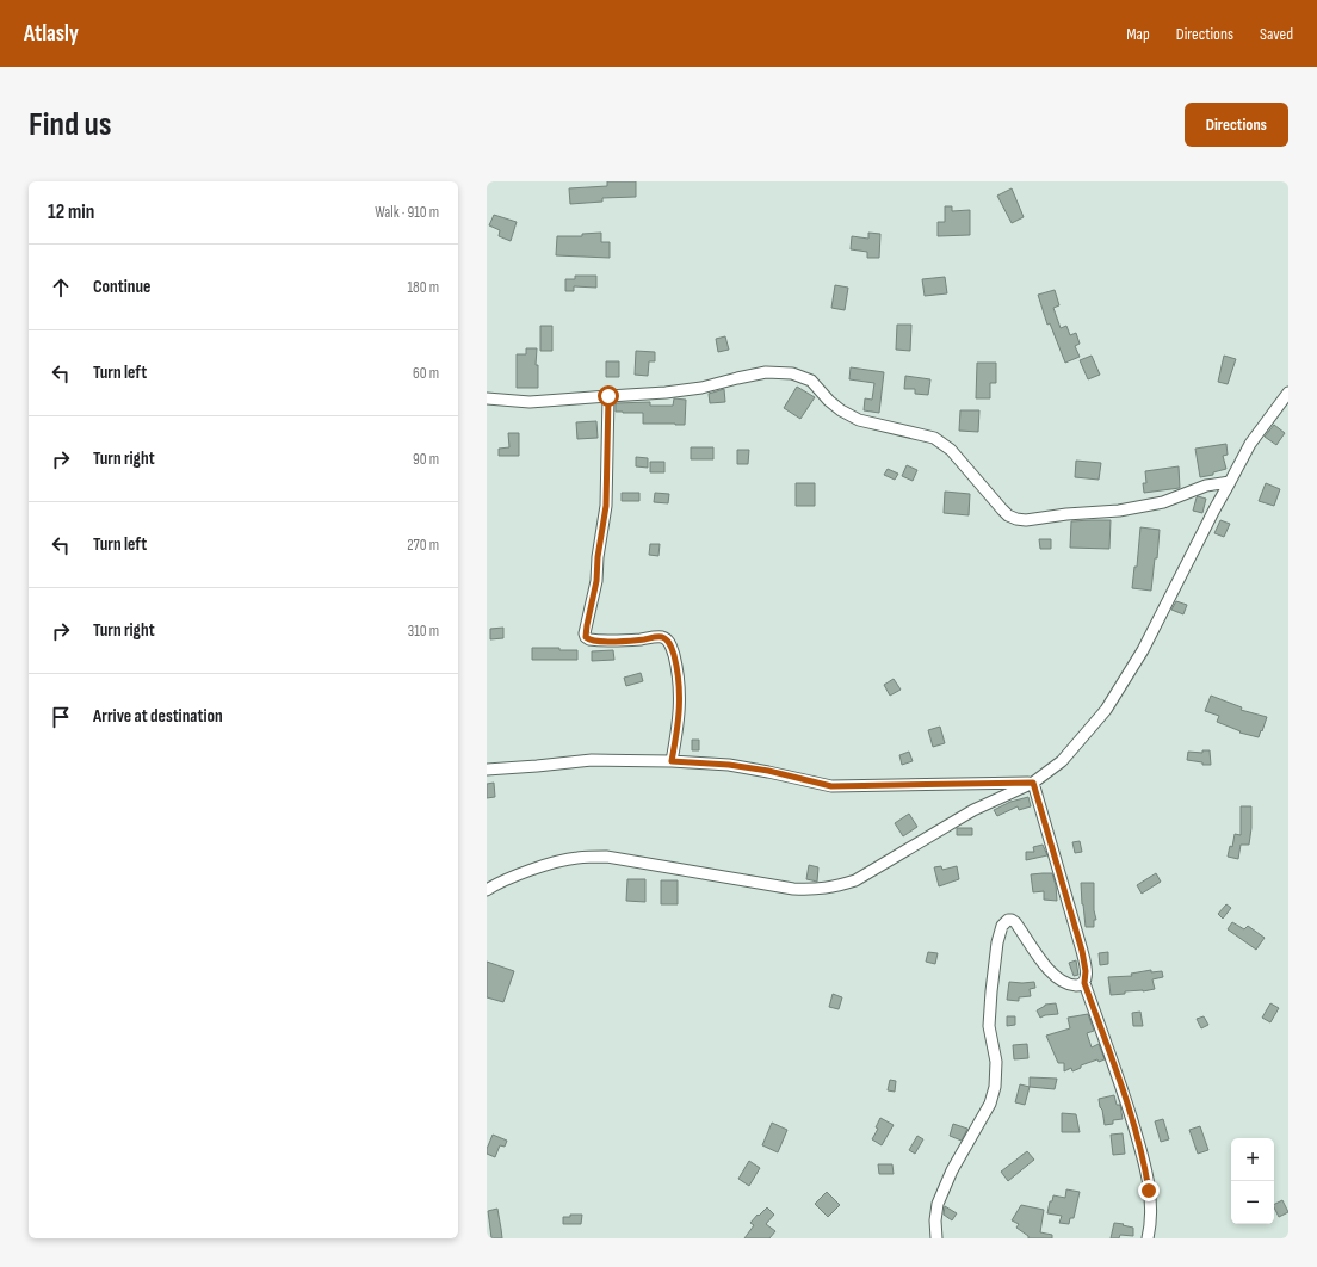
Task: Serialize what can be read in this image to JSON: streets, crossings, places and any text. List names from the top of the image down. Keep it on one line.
{"page":{"header":"Atlasly","nav":["Map","Directions","Saved"],"buttons":"Directions","title":"Find us","heading":["12 min","Walk · 910 m"],"list":[["Continue","180 m"],["Turn left","60 m"],["Turn right","90 m"],["Turn left","270 m"],["Turn right","310 m"],"Arrive at destination"],"map_buttons":["+","−"]}}
